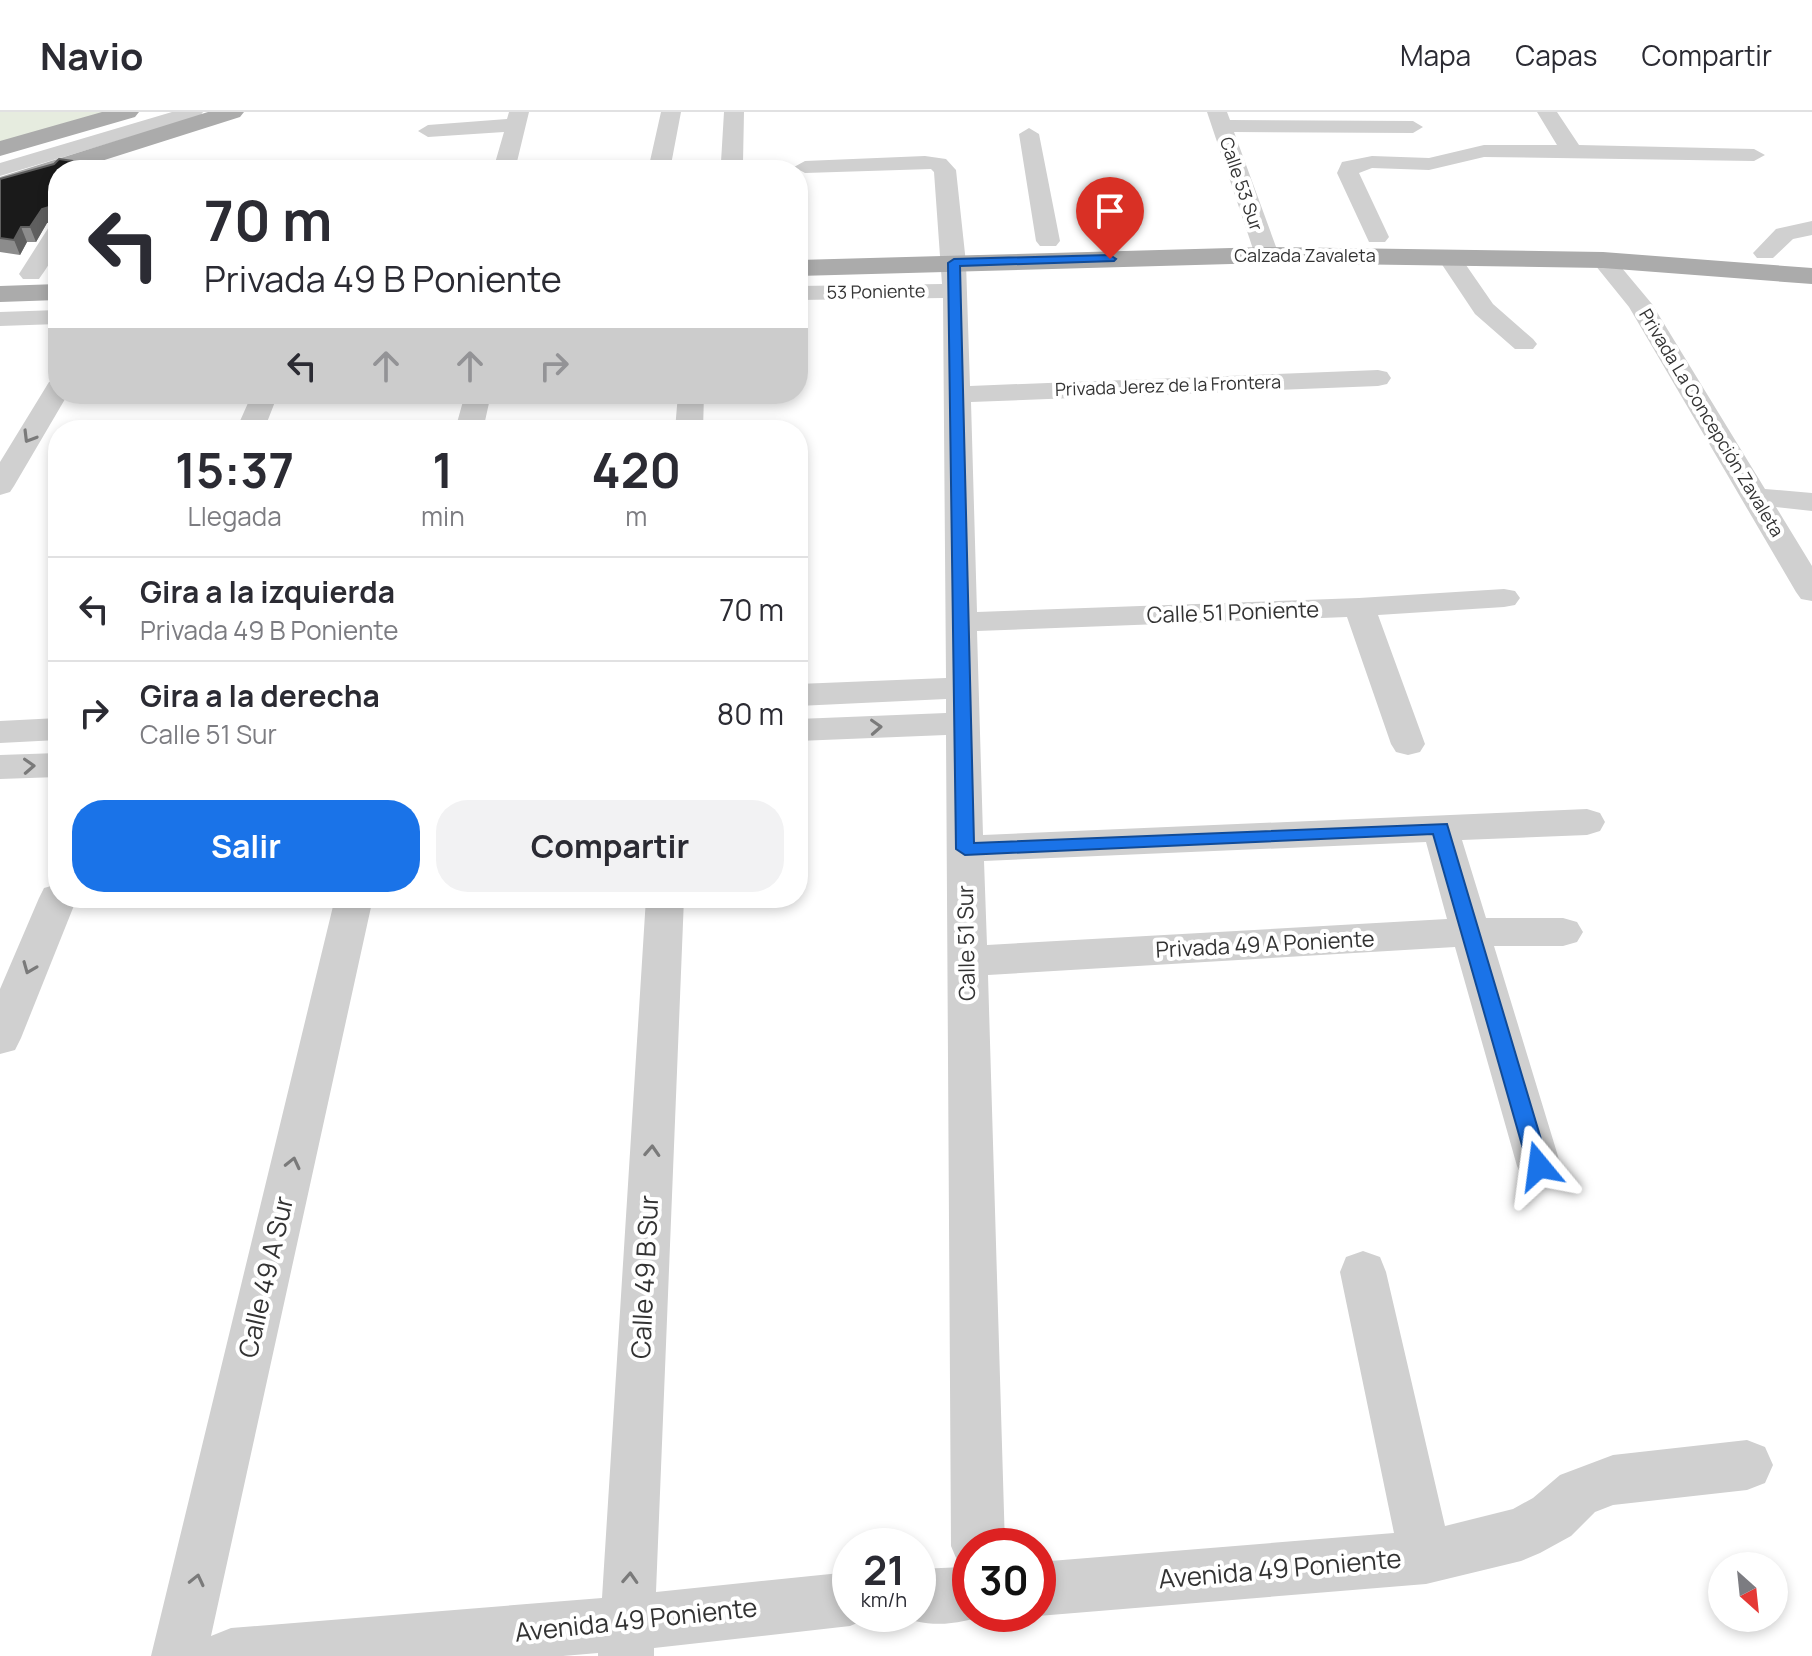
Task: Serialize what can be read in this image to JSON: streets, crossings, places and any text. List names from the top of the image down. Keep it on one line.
{"streets":{"main road":["Calzada Zavaleta"],"street":["Calle 53 Sur","53 Poniente","Privada Jerez de la Frontera","Privada La Concepción Zavaleta","Calle 51 Poniente","Calle 51 Sur","Privada 49 A Poniente","Calle 49 A Sur","Calle 49 B Sur","Avenida 49 Poniente"]},"crossings":[["Calle 53 Sur","Calzada Zavaleta"],["Calzada Zavaleta","53 Poniente"],["Calzada Zavaleta","Privada La Concepción Zavaleta"],["Calzada Zavaleta","Calle 51 Sur"],["53 Poniente","Calle 51 Sur"],["Privada Jerez de la Frontera","Calle 51 Sur"],["Calle 51 Poniente","Calle 51 Sur"],["Calle 51 Sur","Privada 49 A Poniente"],["Calle 49 B Sur","Avenida 49 Poniente"]],"one_way":["Calle 49 A Sur","Calle 49 B Sur"],"north":"bottom right","page":{"header":"Navio","nav":["Mapa","Capas","Compartir"],"turn":["70 m","Privada 49 B Poniente"],"eta":["15:37","Llegada","1","min","420","m"],"list":[{"name":"Gira a la izquierda","note":"Privada 49 B Poniente","value":"70 m"},{"name":"Gira a la derecha","note":"Calle 51 Sur","value":"80 m"}],"buttons":["Salir","Compartir"],"speed":"21 km/h","limit":"30"}}
